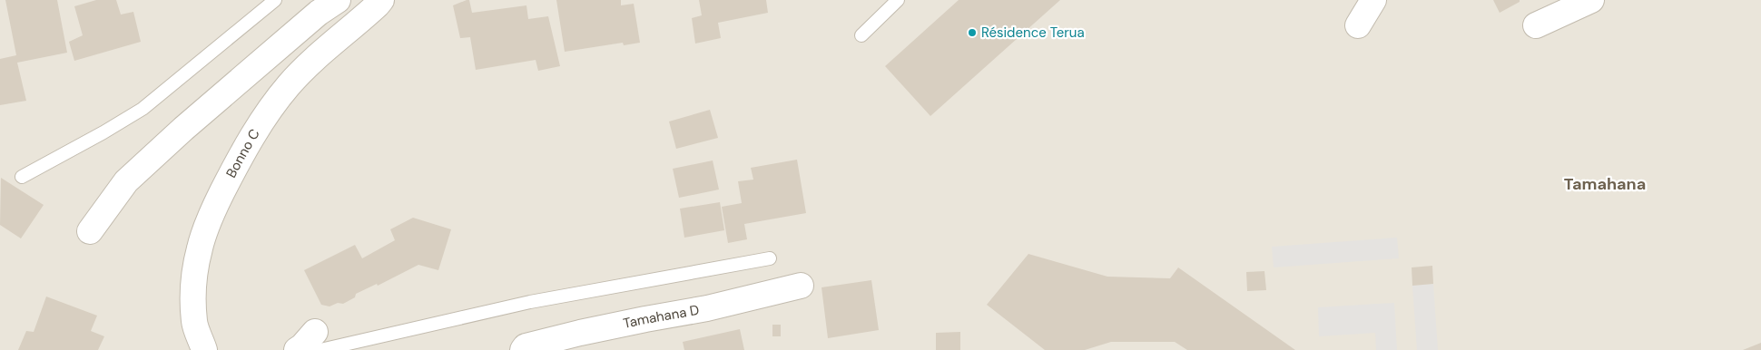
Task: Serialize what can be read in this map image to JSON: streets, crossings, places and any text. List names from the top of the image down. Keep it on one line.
{"streets":{"street":["Bonno C","Tamahana D"]},"districts":["Tamahana"],"places":["Résidence Terua"]}
